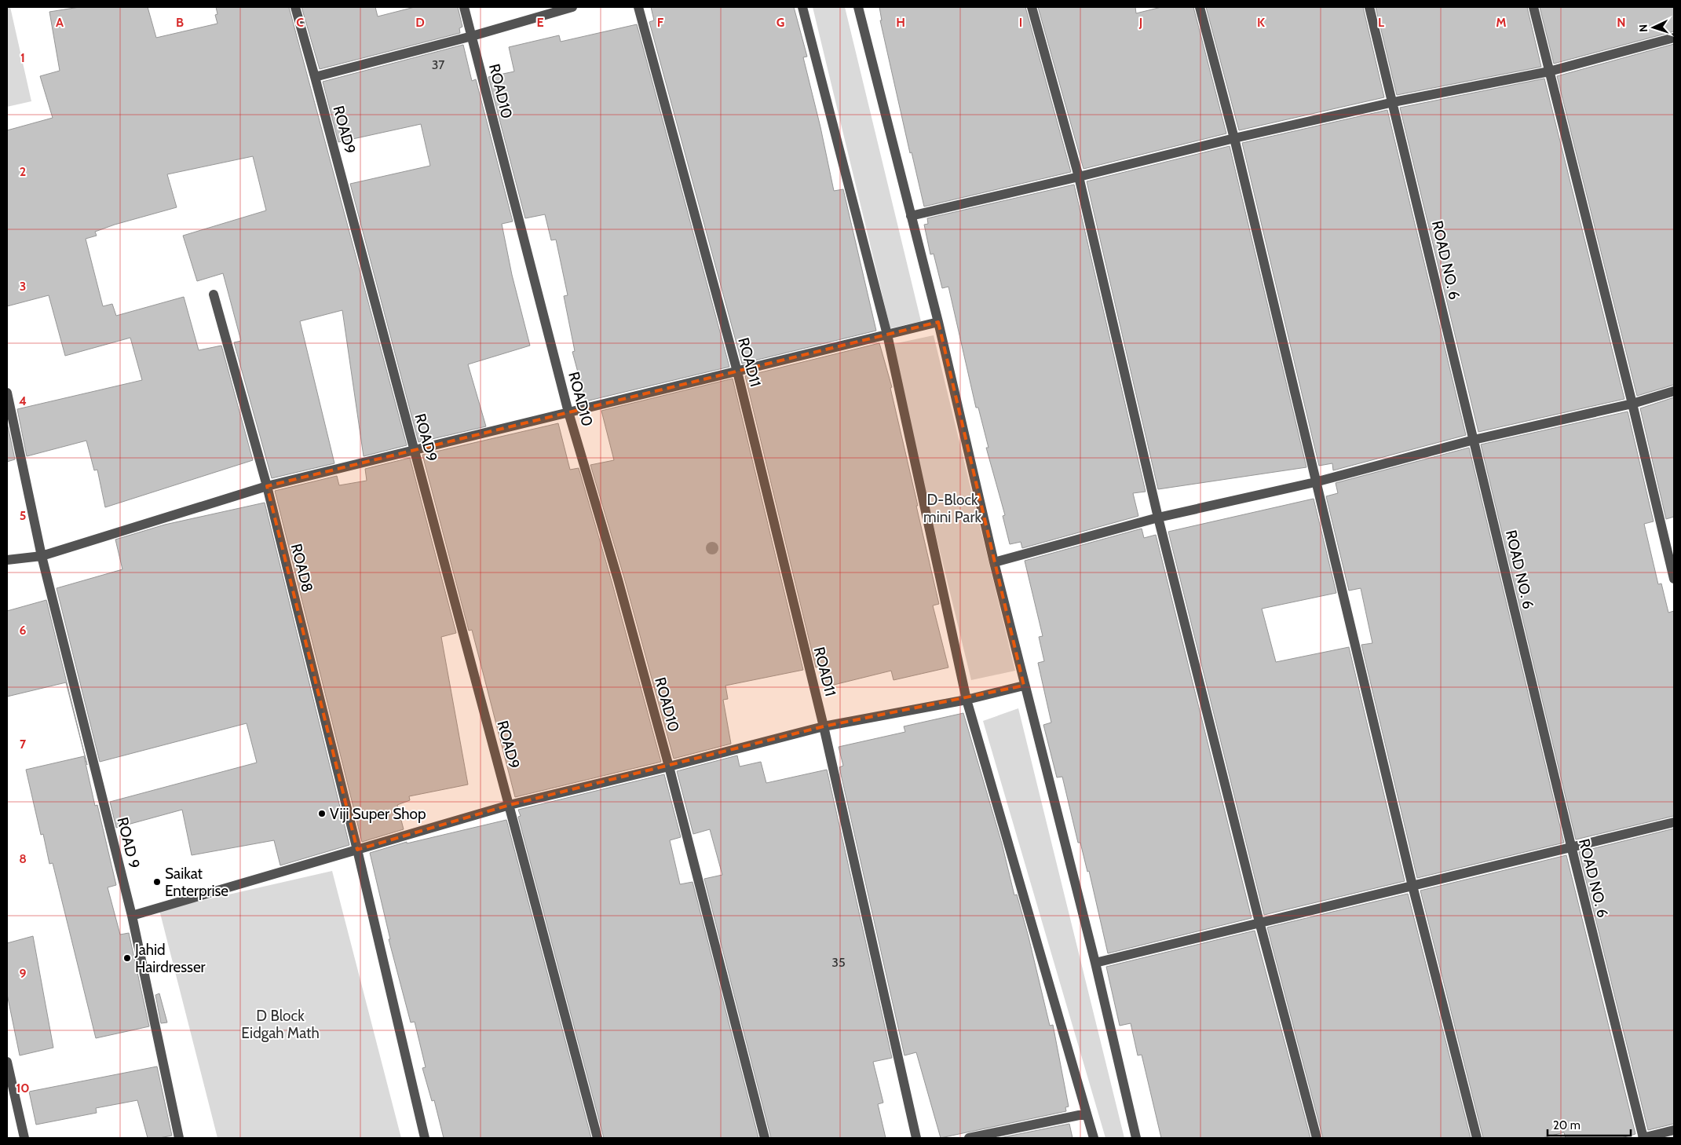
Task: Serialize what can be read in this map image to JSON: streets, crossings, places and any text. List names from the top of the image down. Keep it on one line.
{"streets":{"street":["ROAD10","ROAD9","ROAD NO. 6","ROAD11","ROAD8","ROAD 9"]},"parks":["D-Block mini Park","D Block Eidgah Math"],"places":["Viji Super Shop","Saikat Enterprise","Jahid Hairdresser"],"house_numbers":["37","35"],"scale_bar":"20 m","north":"left","grid":{"columns":["A","B","C","D","E","F","G","H","I","J","K","L","M","N"],"rows":["1","2","3","4","5","6","7","8","9","10"]}}
